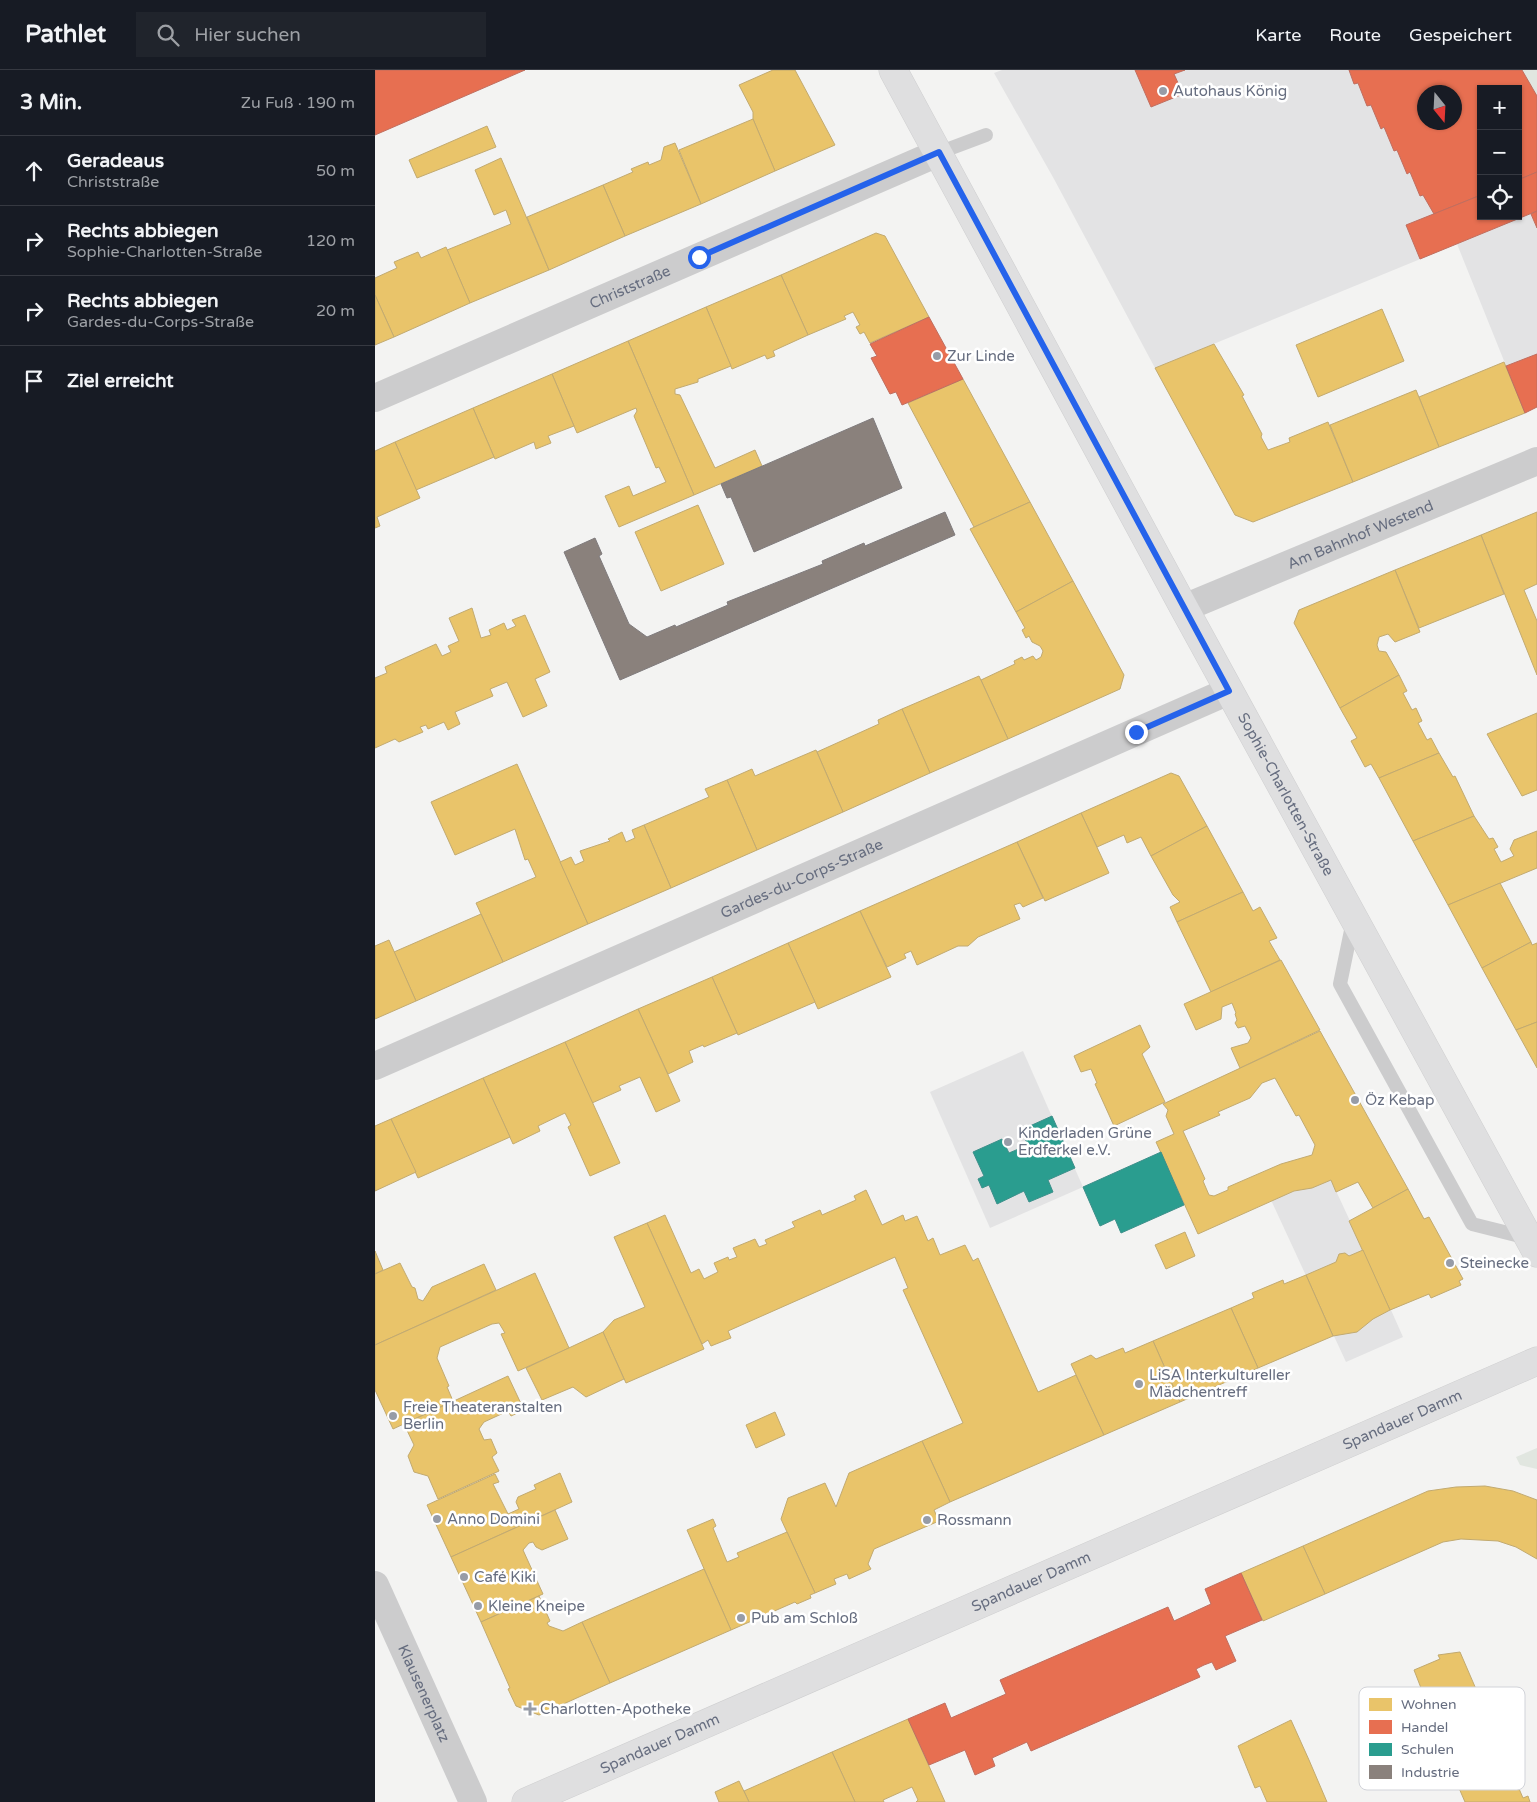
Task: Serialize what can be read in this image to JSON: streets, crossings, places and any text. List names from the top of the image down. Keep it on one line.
{"streets":{"street":["Christstraße","Am Bahnhof Westend","Sophie-Charlotten-Straße","Gardes-du-Corps-Straße","Spandauer Damm","Klausenerplatz"]},"crossings":[["Christstraße","Sophie-Charlotten-Straße"],["Am Bahnhof Westend","Sophie-Charlotten-Straße"],["Sophie-Charlotten-Straße","Gardes-du-Corps-Straße"]],"places":{"other":["Autohaus König","Zur Linde","Öz Kebap","Kinderladen Grüne Erdferkel e.V.","Steinecke","LiSA Interkultureller Mädchentreff","Freie Theateranstalten Berlin","Anno Domini","Rossmann","Café Kiki","Kleine Kneipe","Pub am Schloß"],"health":["Charlotten-Apotheke"]},"legend":["Wohnen","Handel","Schulen","Industrie"],"north":"bottom","page":{"header":"Pathlet","search":"Hier suchen","nav":["Karte","Route","Gespeichert"],"heading":["3 Min.","Zu Fuß · 190 m"],"map_buttons":["+","−"],"list":[["Geradeaus","Christstraße","50 m"],["Rechts abbiegen","Sophie-Charlotten-Straße","120 m"],["Rechts abbiegen","Gardes-du-Corps-Straße","20 m"],"Ziel erreicht"]}}
